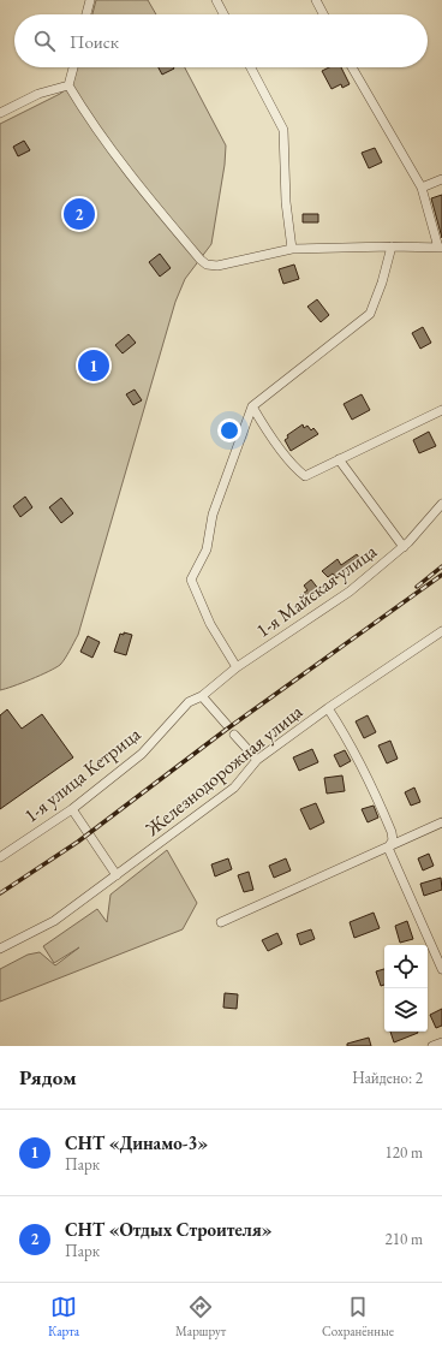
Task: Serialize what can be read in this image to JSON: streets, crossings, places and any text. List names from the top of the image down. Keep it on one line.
{"streets":{"street":["1-я Майская улица","Железнодорожная улица","1-я улица Кетрица"]},"crossings":[["1-я Майская улица","1-я улица Кетрица"]],"page":{"search":"Поиск","pins":["2","1"],"heading":["Рядом","Найдено: 2"],"list":[{"mark":"1","name":"СНТ «Динамо-3»","note":"Парк","value":"120 m"},{"mark":"2","name":"СНТ «Отдых Строителя»","note":"Парк","value":"210 m"}],"nav":["Карта","Маршрут","Сохранённые"]}}
